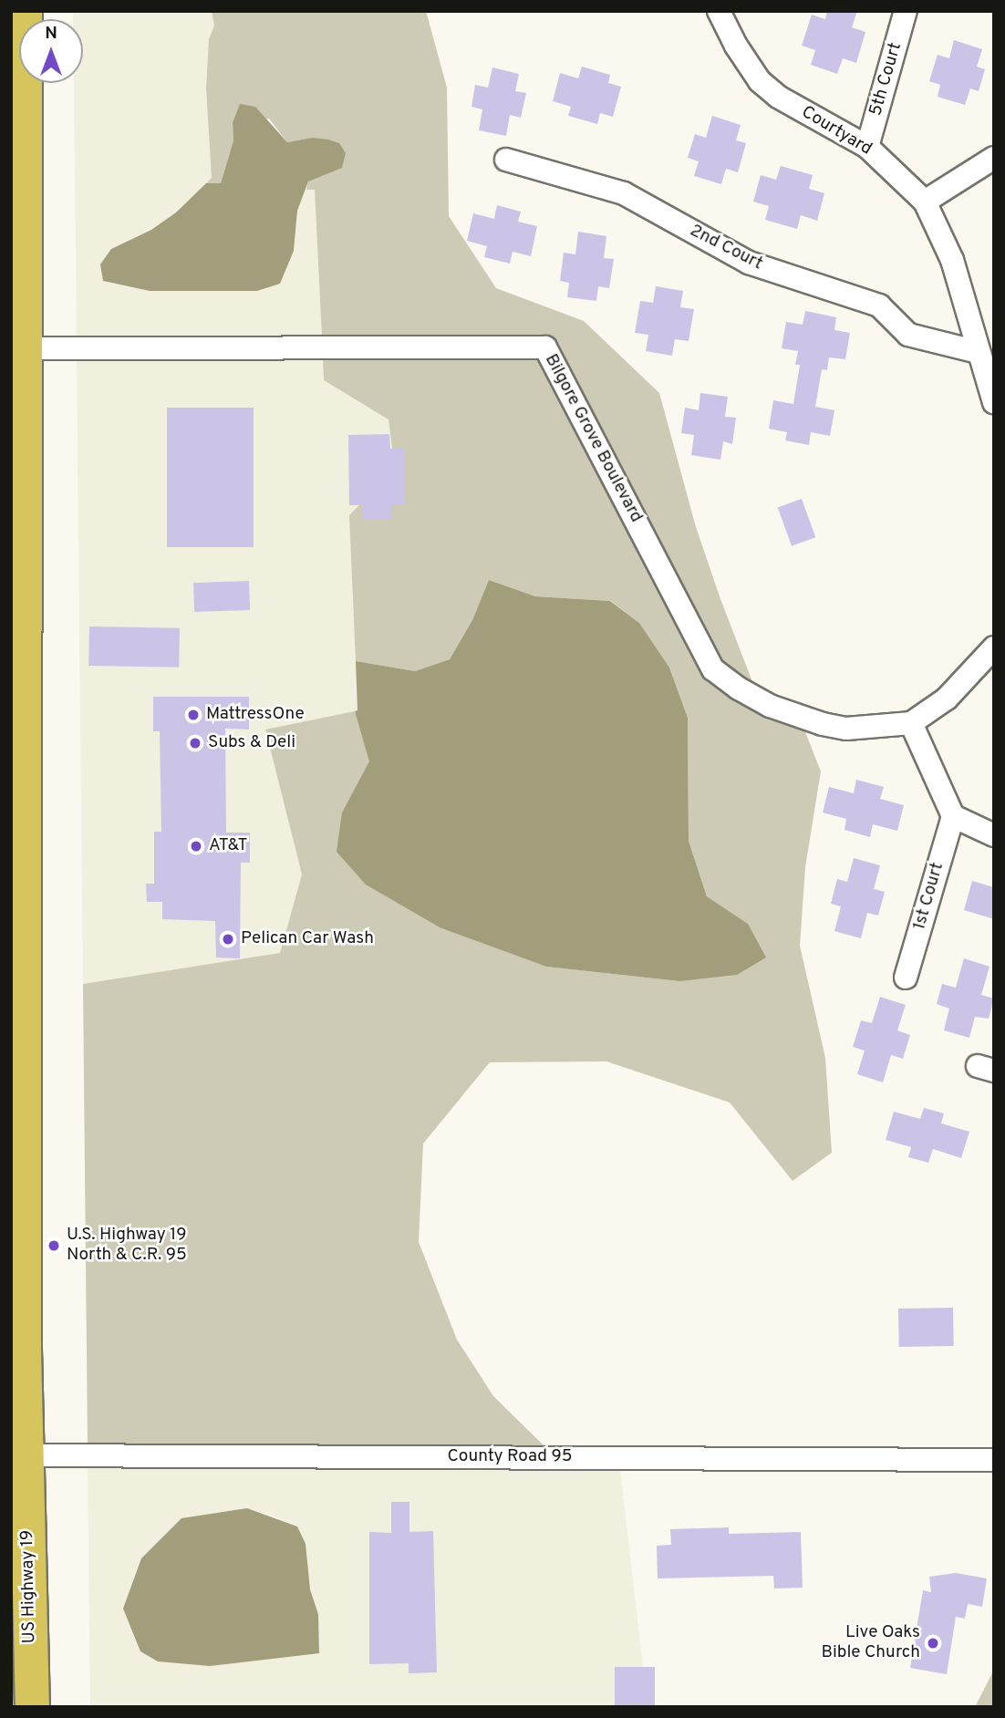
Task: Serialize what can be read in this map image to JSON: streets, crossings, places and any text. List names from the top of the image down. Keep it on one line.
{"streets":{"highway":["US Highway 19"],"street":["5th Court","Courtyard","2nd Court","Bilgore Grove Boulevard","1st Court","County Road 95"]},"crossings":[["5th Court","Courtyard"],["Courtyard","2nd Court"],["Bilgore Grove Boulevard","US Highway 19"],["County Road 95","US Highway 19"]],"places":["MattressOne","Subs & Deli","AT&T","Pelican Car Wash","U.S. Highway 19 North & C.R. 95","Live Oaks Bible Church"],"north":"top"}
